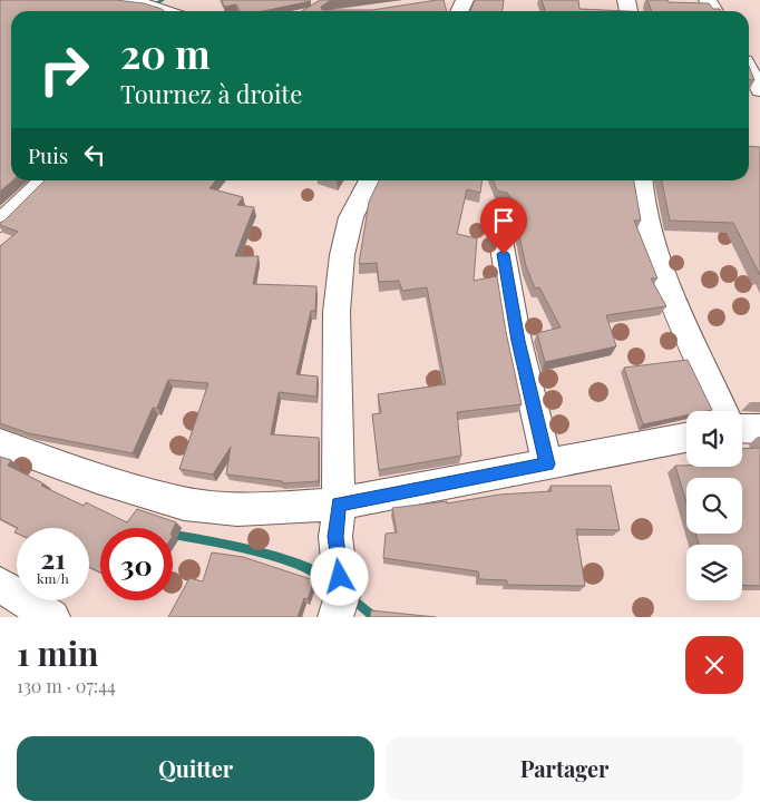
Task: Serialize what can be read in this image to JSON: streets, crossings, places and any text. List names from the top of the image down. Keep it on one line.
{"page":{"turn":["20 m","Tournez à droite"],"then":"Puis","speed":"21 km/h","limit":"30","heading":["1 min","130 m · 07:44"],"buttons":["Quitter","Partager"]}}
